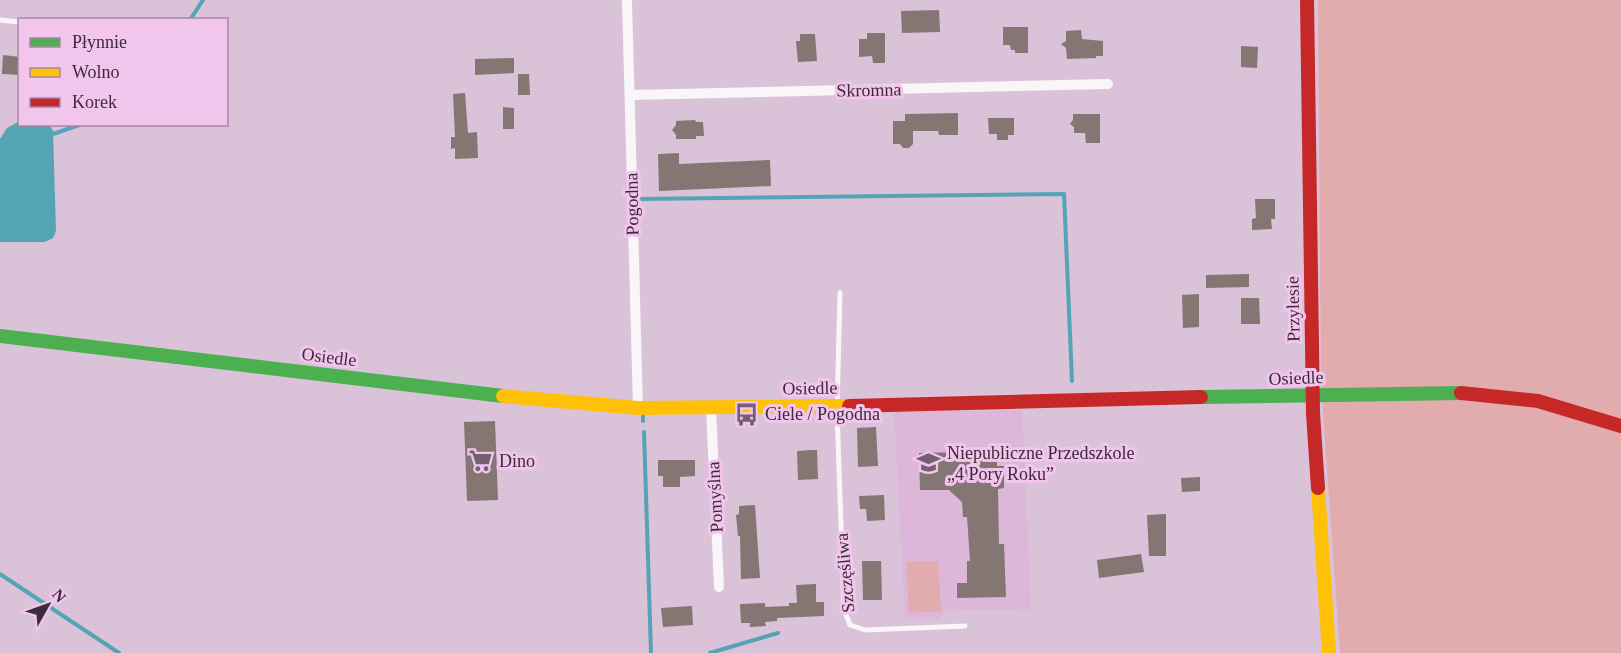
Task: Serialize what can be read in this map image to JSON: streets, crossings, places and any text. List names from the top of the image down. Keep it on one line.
{"streets":{"street":["Skromna","Pogodna","Przylesie","Osiedle","Pomyślna"],"lane":["Szczęśliwa"]},"crossings":[["Skromna","Pogodna"],["Pogodna","Osiedle"],["Przylesie","Osiedle"],["Osiedle","Pomyślna"],["Osiedle","Szczęśliwa"]],"places":{"bus stop":["Ciele / Pogodna"],"supermarket":["Dino"],"school or university":["Niepubliczne Przedszkole „4 Pory Roku”"]},"legend":["Płynnie","Wolno","Korek"],"north":"top right"}
